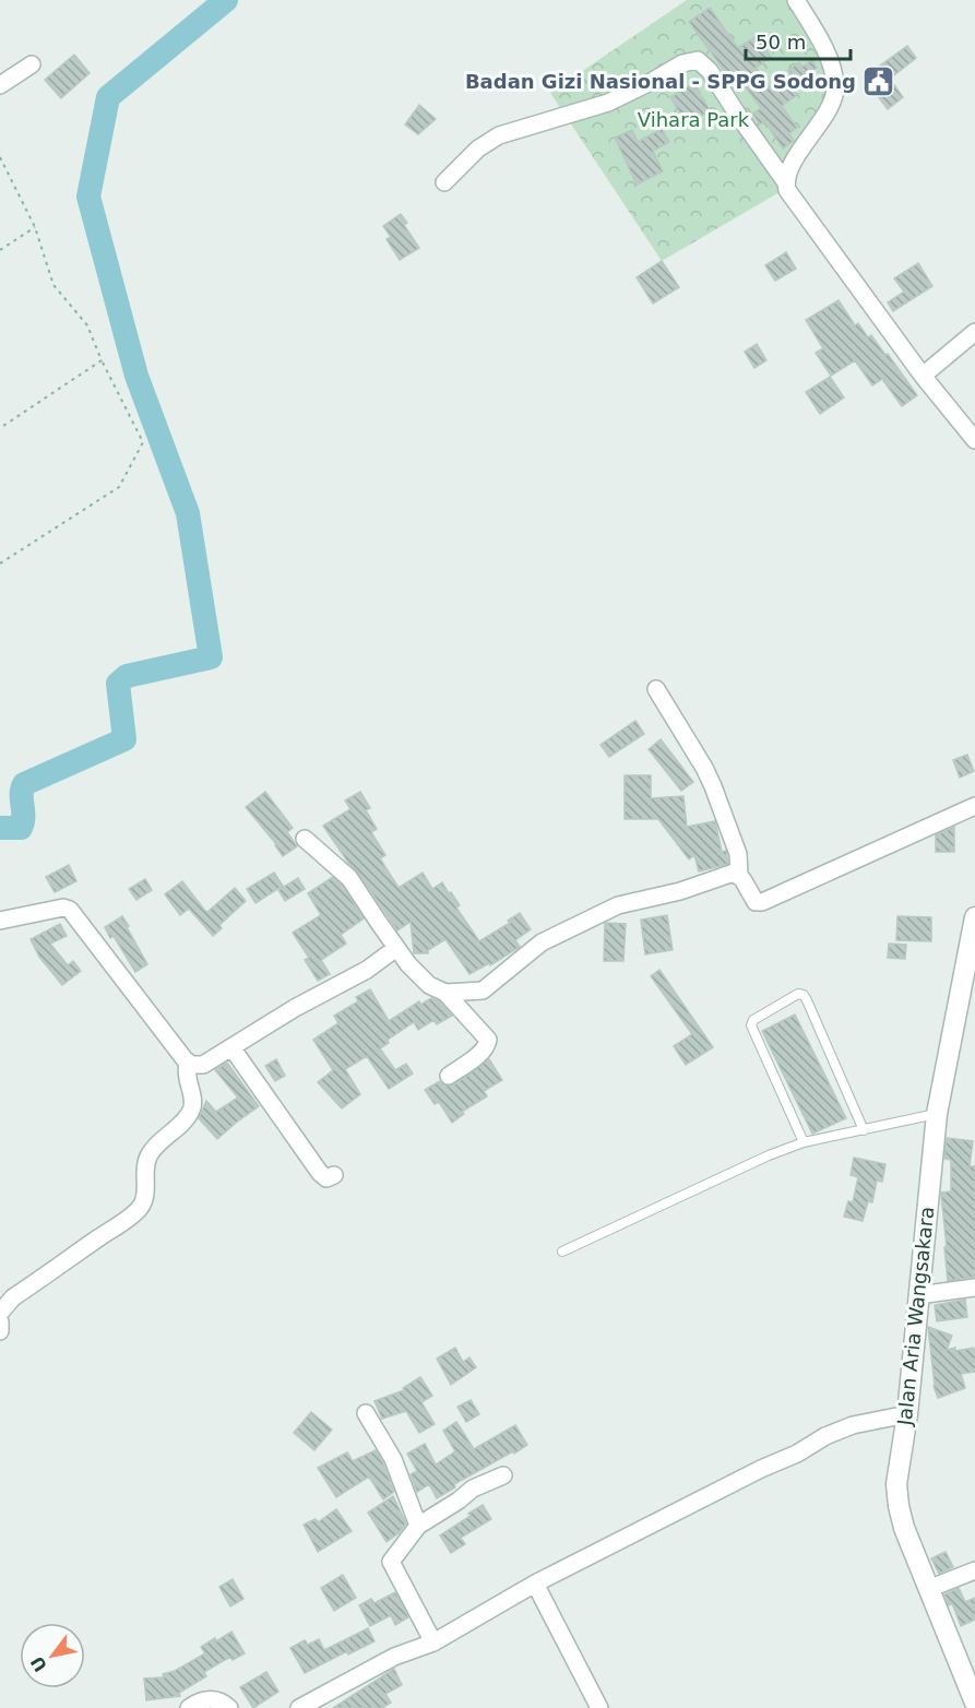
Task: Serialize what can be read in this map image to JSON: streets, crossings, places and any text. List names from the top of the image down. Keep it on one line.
{"streets":{"street":["Jalan Aria Wangsakara"]},"parks":["Vihara Park"],"places":{"public building":["Badan Gizi Nasional - SPPG Sodong"]},"scale_bar":"50 m","north":"bottom left"}
